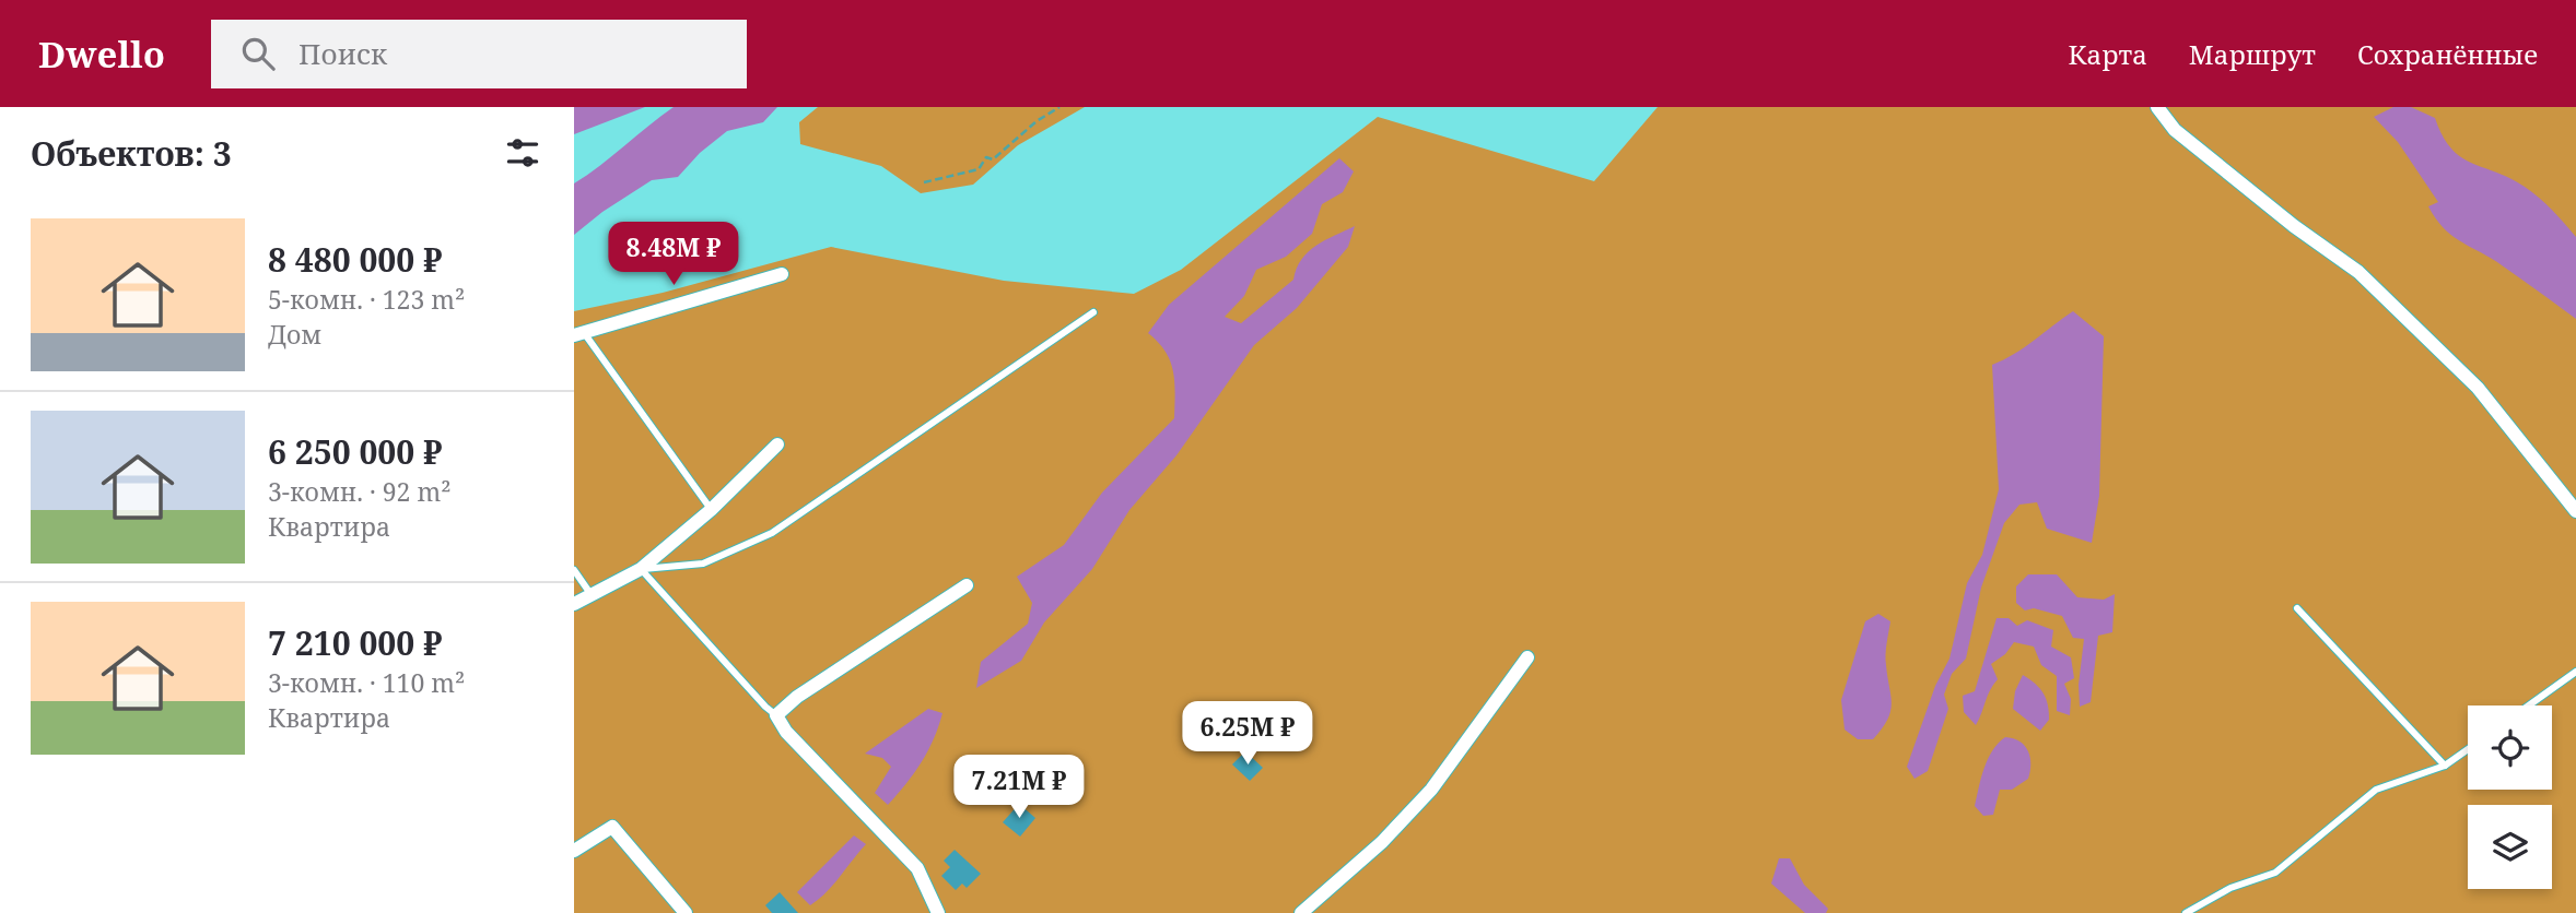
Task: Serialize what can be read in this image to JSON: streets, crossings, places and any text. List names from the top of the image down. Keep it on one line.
{"page":{"header":"Dwello","search":"Поиск","nav":["Карта","Маршрут","Сохранённые"],"heading":"Объектов: 3","list":[{"name":"8 480 000 ₽","note":"5-комн. · 123 m² · Дом"},{"name":"6 250 000 ₽","note":"3-комн. · 92 m² · Квартира"},{"name":"7 210 000 ₽","note":"3-комн. · 110 m² · Квартира"}],"price":["8.48M ₽","6.25M ₽","7.21M ₽"]}}
